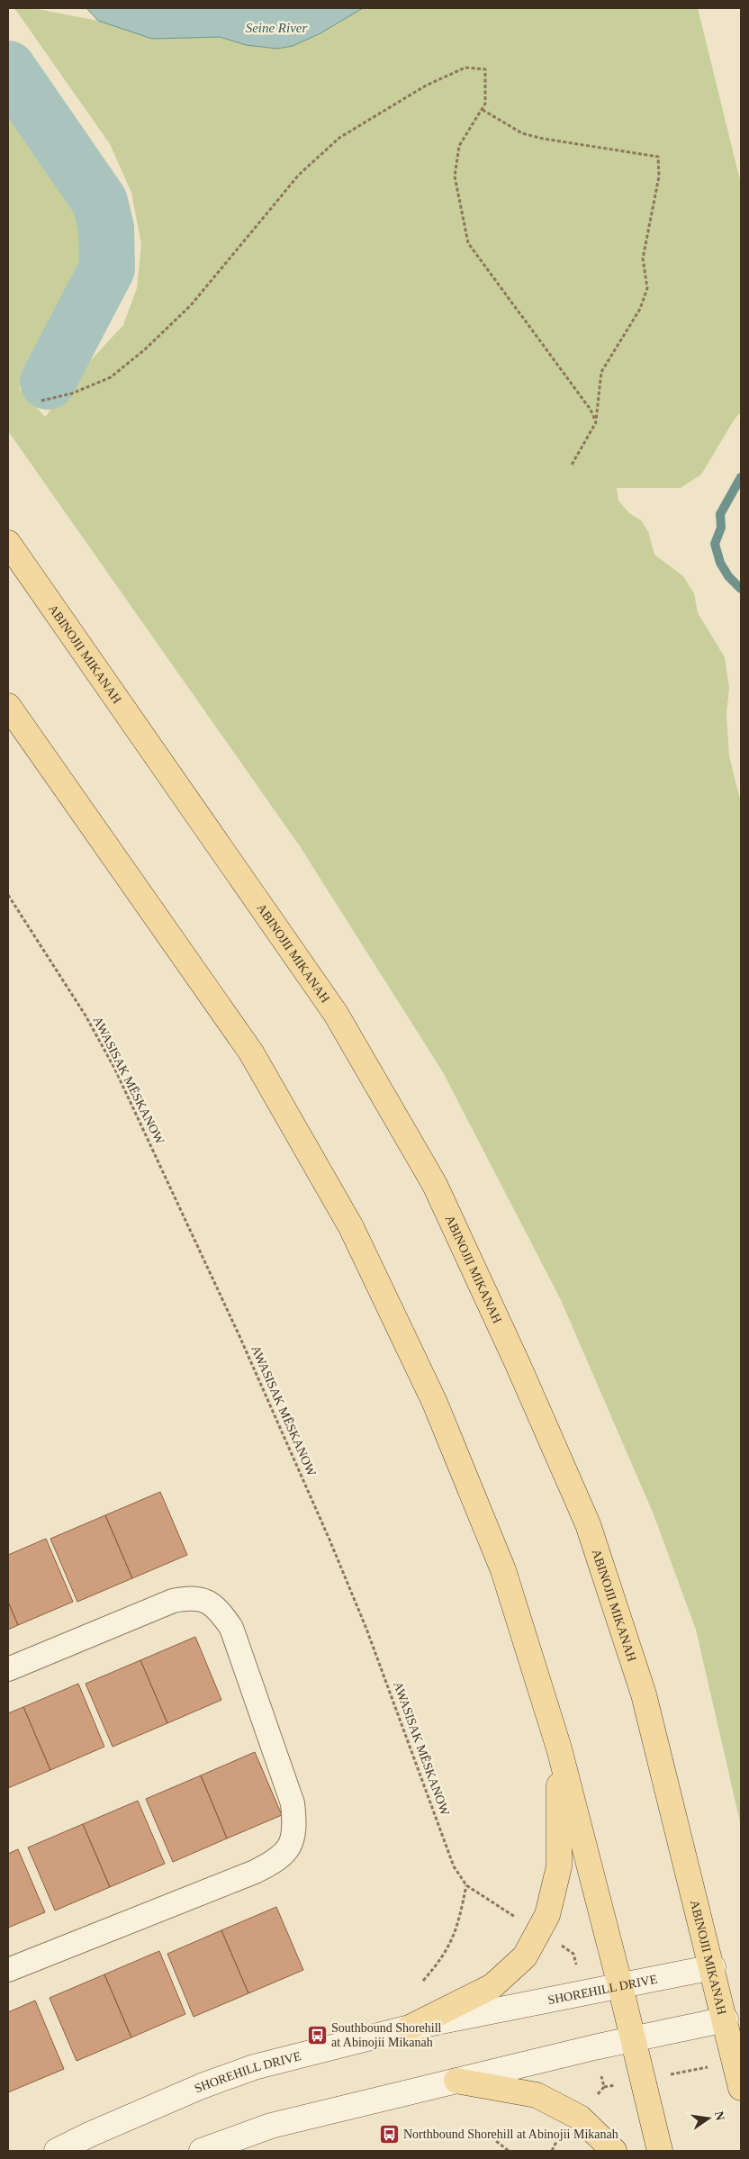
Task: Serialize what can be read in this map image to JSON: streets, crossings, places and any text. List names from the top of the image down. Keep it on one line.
{"streets":{"main road":["ABINOJII MIKANAH"],"street":["SHOREHILL DRIVE"],"path":["AWASISAK MĒSKANOW"]},"crossings":[["ABINOJII MIKANAH","SHOREHILL DRIVE"]],"water":["Seine River"],"places":{"bus stop":["Southbound Shorehill at Abinojii Mikanah","Northbound Shorehill at Abinojii Mikanah"]},"north":"right"}
